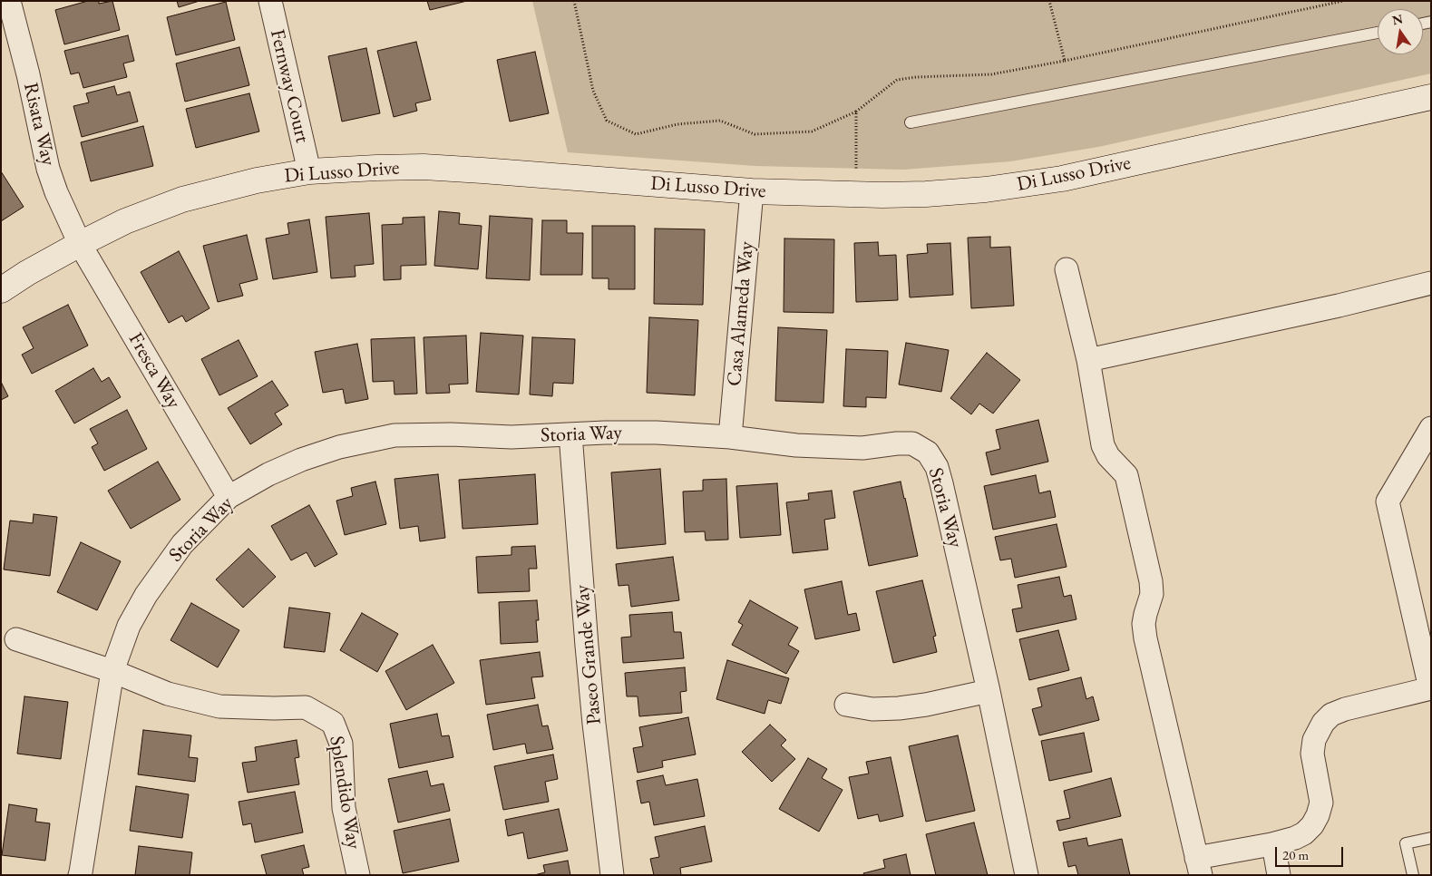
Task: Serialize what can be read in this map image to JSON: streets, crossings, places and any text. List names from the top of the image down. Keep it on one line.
{"streets":{"street":["Fernway Court","Risata Way","Di Lusso Drive","Casa Alameda Way","Fresca Way","Storia Way","Paseo Grande Way","Splendido Way"]},"crossings":[["Fernway Court","Di Lusso Drive"],["Risata Way","Di Lusso Drive"],["Risata Way","Fresca Way"],["Di Lusso Drive","Casa Alameda Way"],["Di Lusso Drive","Fresca Way"],["Casa Alameda Way","Storia Way"],["Fresca Way","Storia Way"],["Storia Way","Paseo Grande Way"],["Storia Way","Splendido Way"]],"scale_bar":"20 m","north":"top"}
